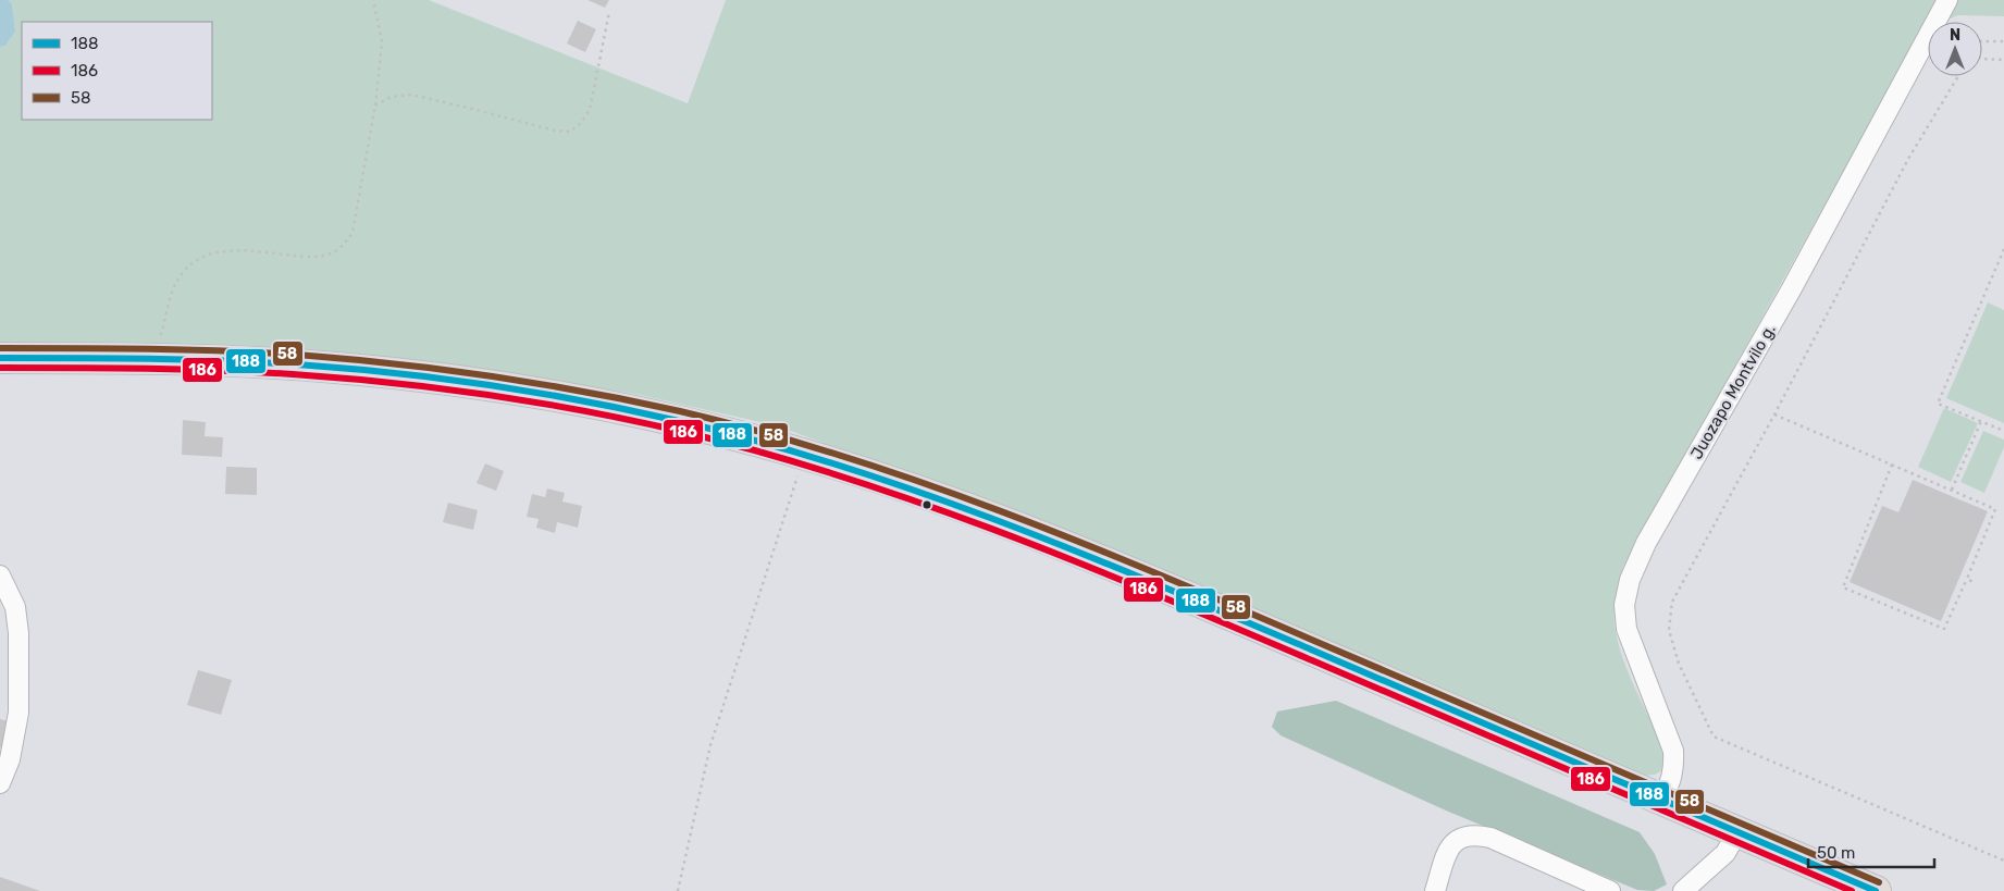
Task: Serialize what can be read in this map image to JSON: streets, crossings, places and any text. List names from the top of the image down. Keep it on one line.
{"streets":{"street":["Juozapo Montvilo g."]},"lines":["transit line 58","transit line 188","transit line 186"],"legend":["188","186","58"],"scale_bar":"50 m","north":"top"}
